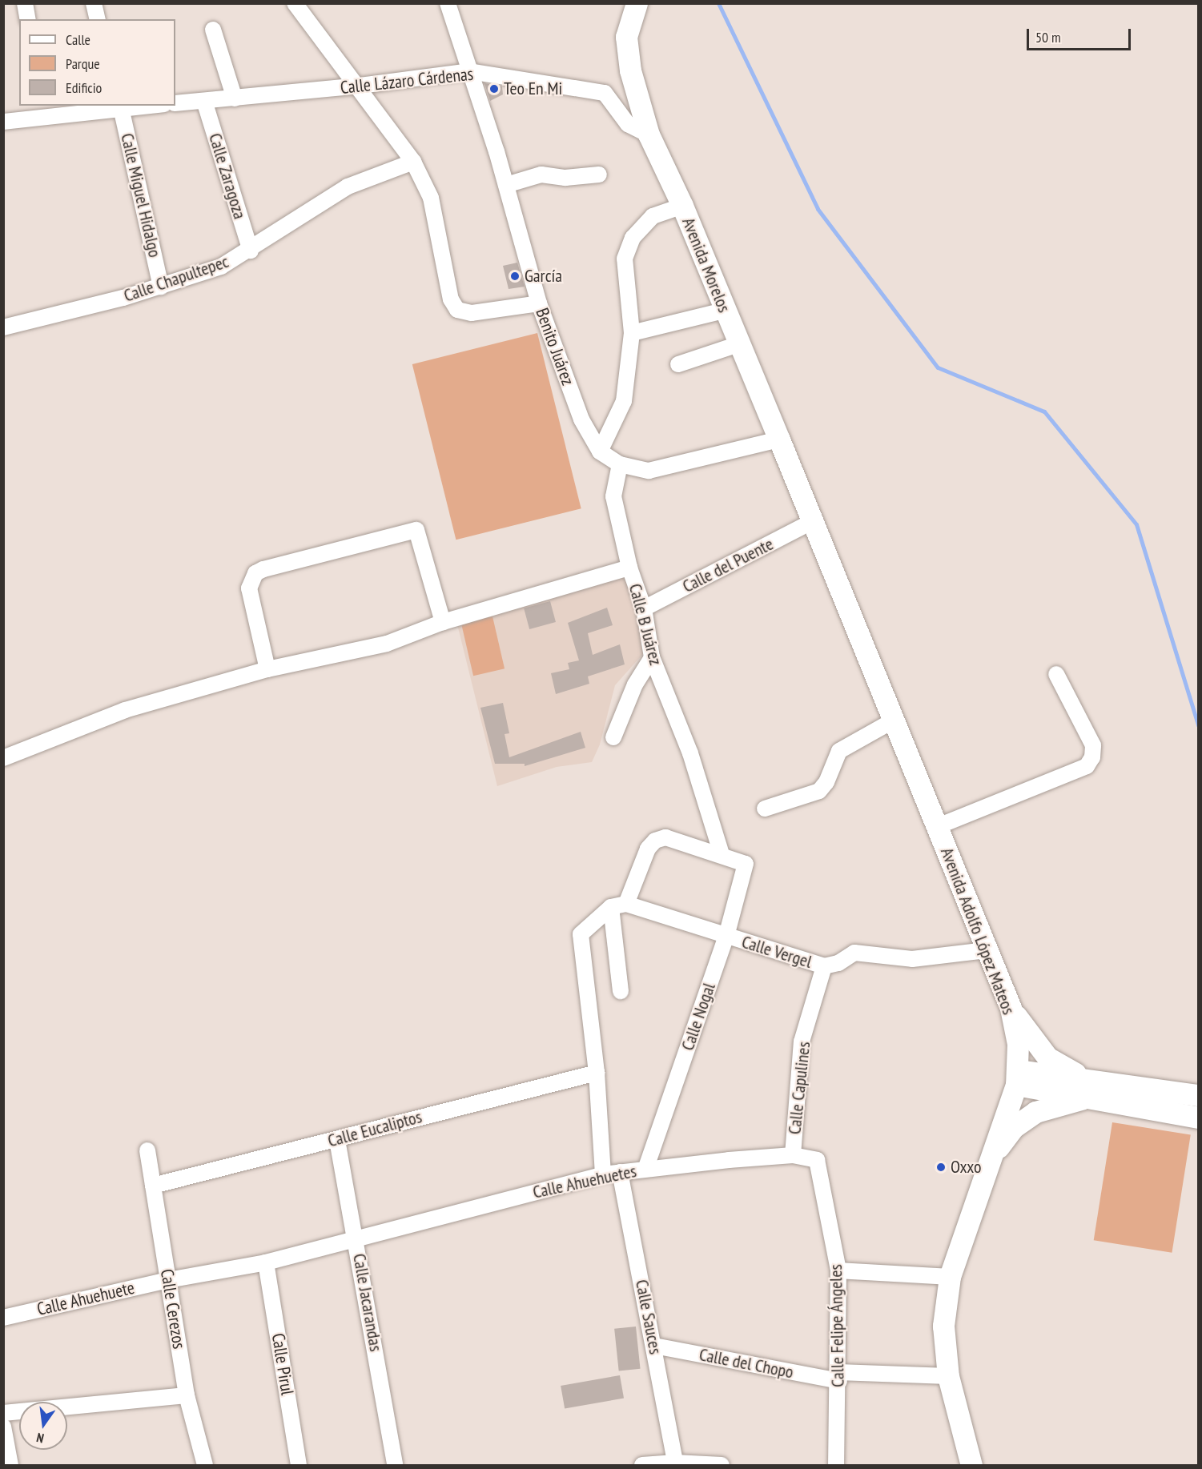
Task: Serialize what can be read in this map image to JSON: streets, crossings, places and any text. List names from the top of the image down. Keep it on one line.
{"streets":{"main road":["Avenida Morelos","Avenida Adolfo López Mateos"],"street":["Calle Lázaro Cárdenas","Calle Zaragoza","Calle Miguel Hidalgo","Calle Chapultepec","Benito Juárez","Calle del Puente","Calle B Juárez","Calle Vergel","Calle Nogal","Calle Capulines","Calle Eucaliptos","Calle Ahuehuetes","Calle Ahuehuete","Calle Jacarandas","Calle Cerezos","Calle Sauces","Calle Felipe Ángeles","Calle del Chopo","Calle Pirul"]},"crossings":[["Calle Lázaro Cárdenas","Calle Zaragoza"],["Calle Lázaro Cárdenas","Avenida Morelos"],["Calle Lázaro Cárdenas","Benito Juárez"],["Calle Zaragoza","Calle Chapultepec"],["Calle Miguel Hidalgo","Calle Chapultepec"],["Avenida Morelos","Benito Juárez"],["Avenida Morelos","Calle del Puente"],["Avenida Morelos","Avenida Adolfo López Mateos"],["Benito Juárez","Calle B Juárez"],["Calle del Puente","Calle B Juárez"],["Calle del Puente","Avenida Adolfo López Mateos"],["Calle B Juárez","Calle Nogal"],["Avenida Adolfo López Mateos","Calle Vergel"],["Avenida Adolfo López Mateos","Calle del Chopo"],["Calle Vergel","Calle Nogal"],["Calle Vergel","Calle Capulines"],["Calle Nogal","Calle Ahuehuetes"],["Calle Capulines","Calle Ahuehuetes"],["Calle Eucaliptos","Calle Jacarandas"],["Calle Eucaliptos","Calle Cerezos"],["Calle Ahuehuetes","Calle Ahuehuete"],["Calle Ahuehuetes","Calle Jacarandas"],["Calle Ahuehuetes","Calle Sauces"],["Calle Ahuehuetes","Calle Felipe Ángeles"],["Calle Ahuehuetes","Calle Pirul"],["Calle Ahuehuete","Calle Cerezos"],["Calle Ahuehuete","Calle Pirul"],["Calle Sauces","Calle del Chopo"],["Calle Felipe Ángeles","Calle del Chopo"]],"places":["Teo En Mi","García","Oxxo"],"legend":["Calle","Parque","Edificio"],"scale_bar":"50 m","north":"bottom"}
